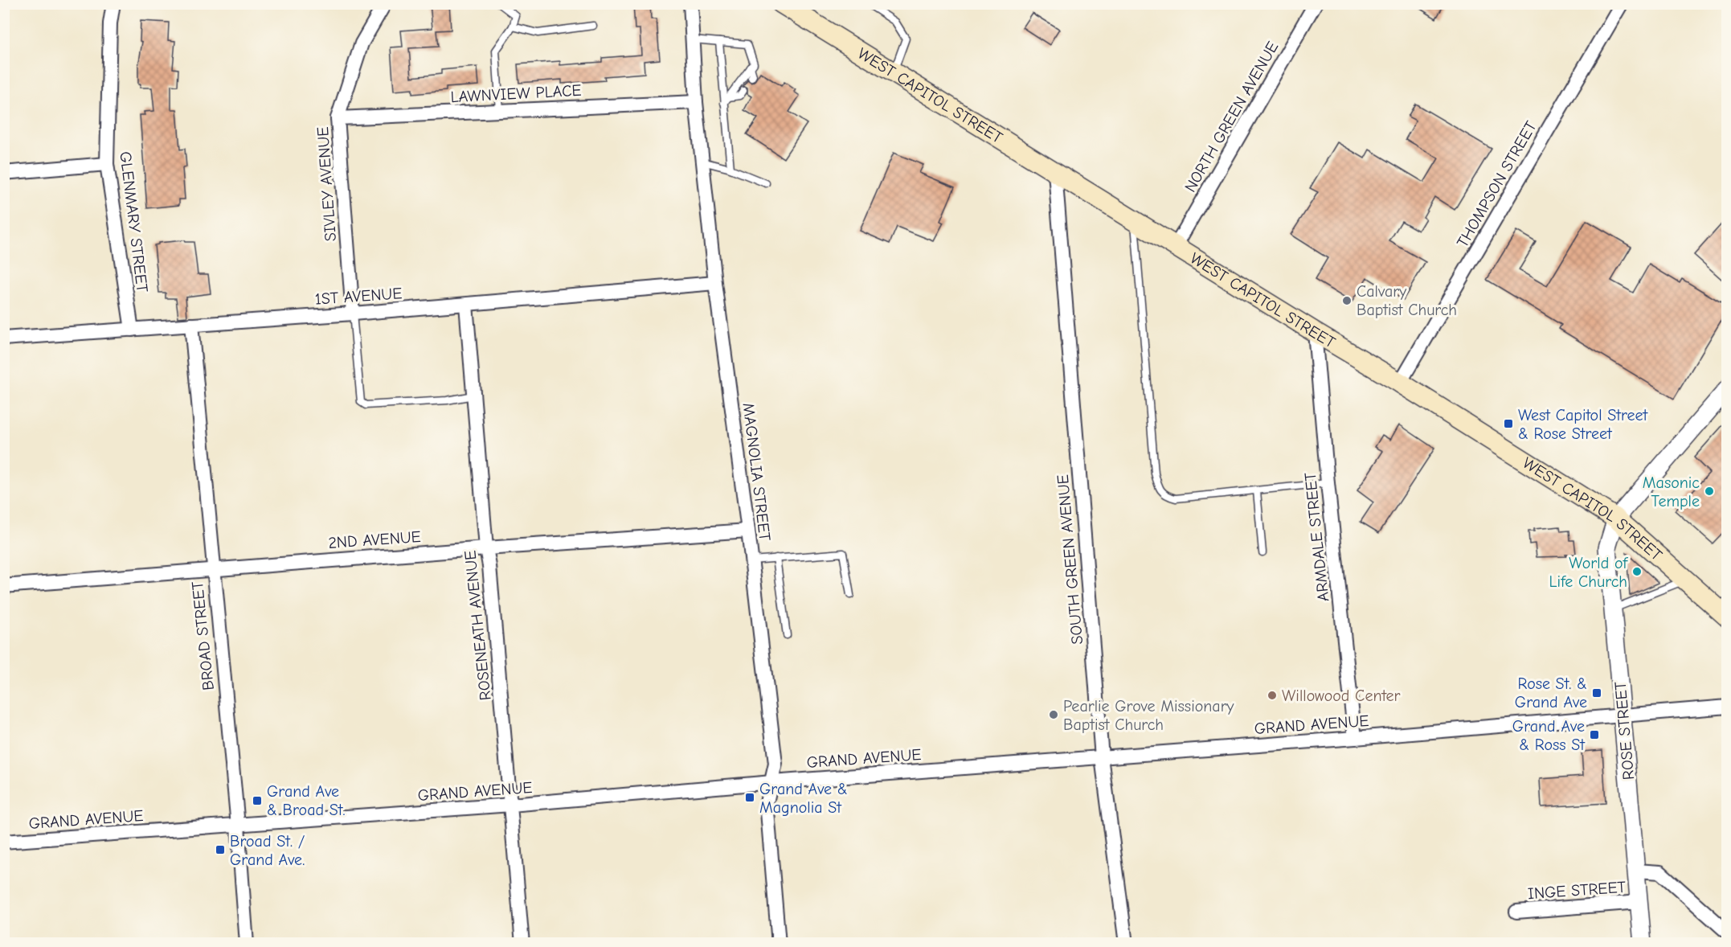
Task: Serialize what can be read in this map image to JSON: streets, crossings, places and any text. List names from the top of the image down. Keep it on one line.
{"streets":{"main road":["WEST CAPITOL STREET"],"street":["LAWNVIEW PLACE","NORTH GREEN AVENUE","SIVLEY AVENUE","THOMPSON STREET","GLENMARY STREET","1ST AVENUE","MAGNOLIA STREET","ARMDALE STREET","2ND AVENUE","SOUTH GREEN AVENUE","ROSENEATH AVENUE","BROAD STREET","GRAND AVENUE","ROSE STREET","INGE STREET"]},"crossings":[["LAWNVIEW PLACE","SIVLEY AVENUE"],["LAWNVIEW PLACE","MAGNOLIA STREET"],["WEST CAPITOL STREET","NORTH GREEN AVENUE"],["WEST CAPITOL STREET","THOMPSON STREET"],["WEST CAPITOL STREET","ARMDALE STREET"],["WEST CAPITOL STREET","SOUTH GREEN AVENUE"],["WEST CAPITOL STREET","ROSE STREET"],["SIVLEY AVENUE","1ST AVENUE"],["GLENMARY STREET","1ST AVENUE"],["1ST AVENUE","MAGNOLIA STREET"],["1ST AVENUE","ROSENEATH AVENUE"],["1ST AVENUE","BROAD STREET"],["MAGNOLIA STREET","2ND AVENUE"],["MAGNOLIA STREET","GRAND AVENUE"],["ARMDALE STREET","GRAND AVENUE"],["2ND AVENUE","ROSENEATH AVENUE"],["2ND AVENUE","BROAD STREET"],["SOUTH GREEN AVENUE","GRAND AVENUE"],["ROSENEATH AVENUE","GRAND AVENUE"],["BROAD STREET","GRAND AVENUE"],["GRAND AVENUE","ROSE STREET"],["ROSE STREET","INGE STREET"]],"places":{"other":["Calvary Baptist Church","Masonic Temple","World of Life Church","Willowood Center","Pearlie Grove Missionary Baptist Church"],"transit":["West Capitol Street & Rose Street","Rose St. & Grand Ave","Grand Ave & Ross St","Grand Ave & Magnolia St","Grand Ave & Broad St.","Broad St. / Grand Ave."]}}
